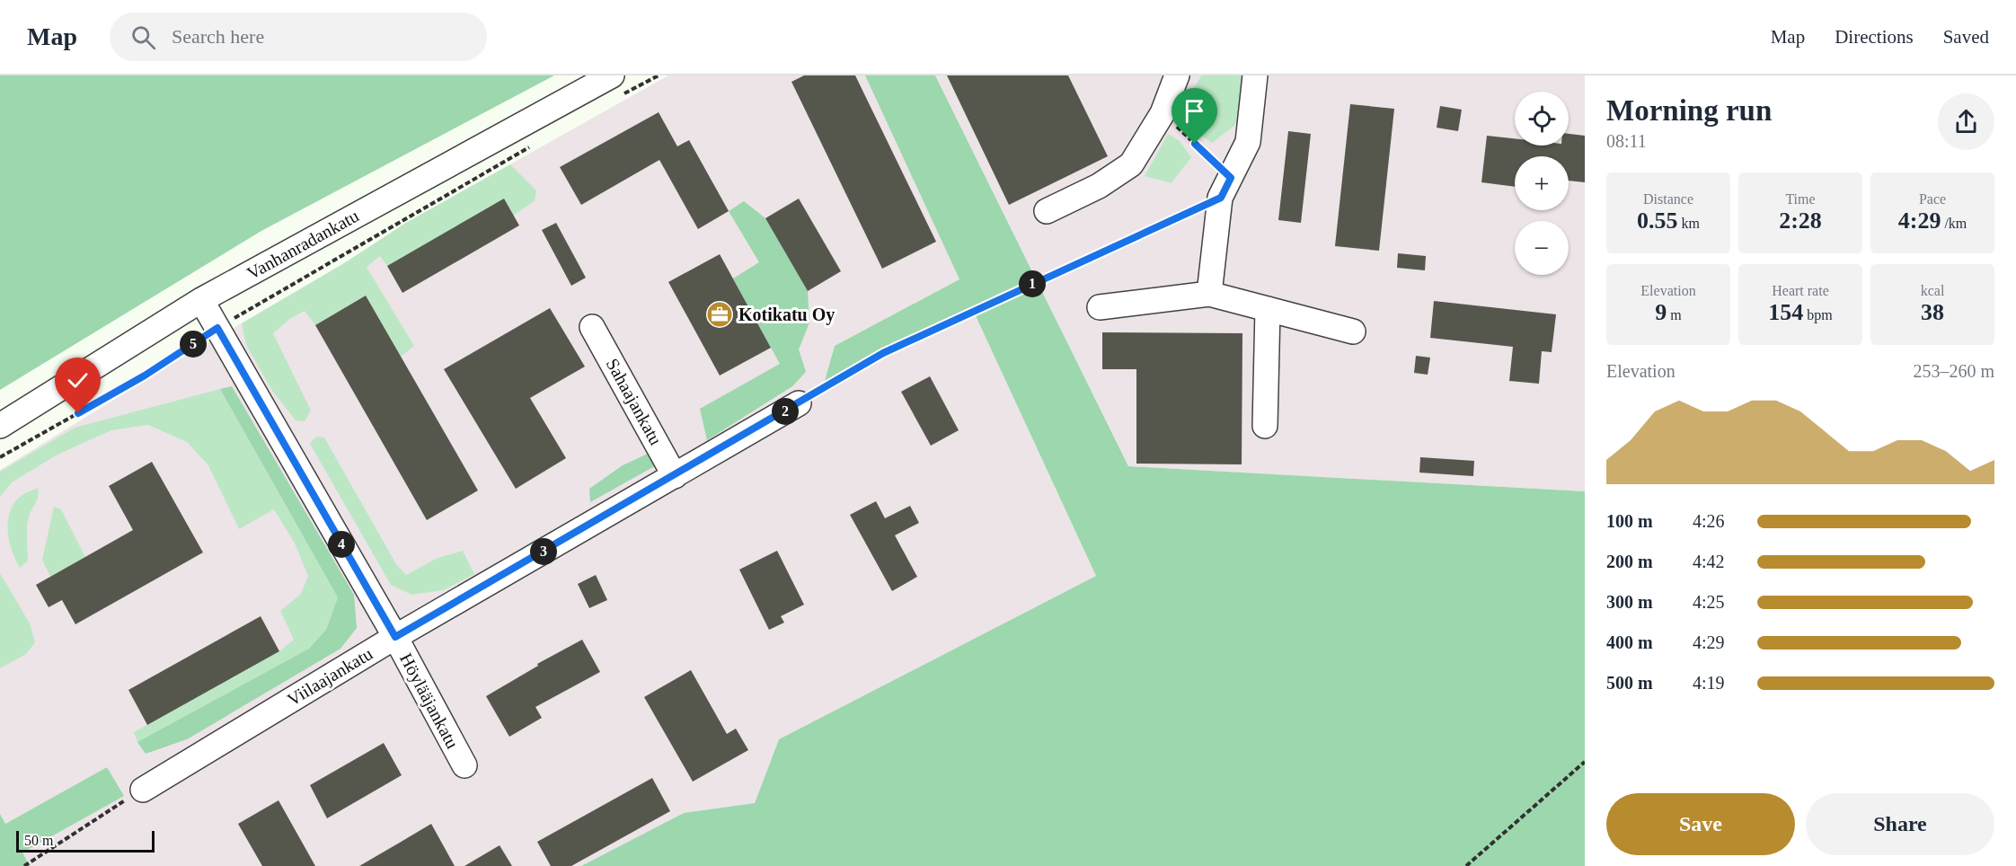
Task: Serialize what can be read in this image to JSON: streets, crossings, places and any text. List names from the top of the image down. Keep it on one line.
{"streets":{"street":["Vanhanradankatu","Sahaajankatu","Viilaajankatu","Höylääjankatu"]},"crossings":[["Vanhanradankatu","Höylääjankatu"],["Sahaajankatu","Viilaajankatu"],["Viilaajankatu","Höylääjankatu"]],"places":{"office":["Kotikatu Oy"]},"scale_bar":"50 m","page":{"header":"Map","search":"Search here","nav":["Map","Directions","Saved"],"heading":["Morning run","08:11"],"map_buttons":["+","−"],"stats":[["Distance","0.55 km"],["Time","2:28"],["Pace","4:29 /km"],["Elevation","9 m"],["Heart rate","154 bpm"],["kcal","38"]],"pins":["1","5","2","4","3"],"chart":["Elevation","253–260 m"],"list":[{"name":"100 m","note":"4:26"},{"name":"200 m","note":"4:42"},{"name":"300 m","note":"4:25"},{"name":"400 m","note":"4:29"},{"name":"500 m","note":"4:19"}],"buttons":["Save","Share"],"scale":"50 m"}}
